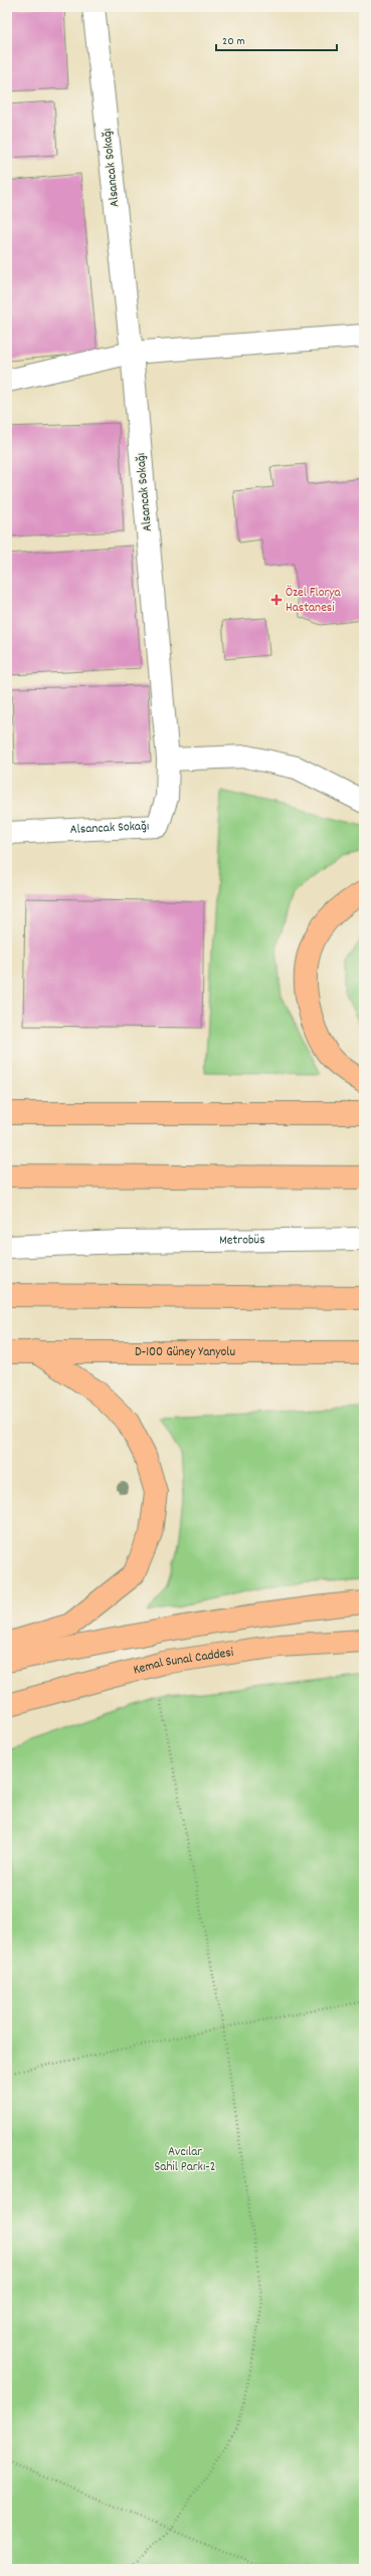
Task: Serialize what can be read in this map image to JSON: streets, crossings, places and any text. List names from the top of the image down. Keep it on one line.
{"streets":{"main road":["D-100 Güney Yanyolu","Kemal Sunal Caddesi"],"street":["Alsancak Sokağı","Metrobüs"]},"parks":["Avcılar Sahil Parkı-2"],"places":{"health":["Özel Florya Hastanesi"]},"scale_bar":"20 m"}
